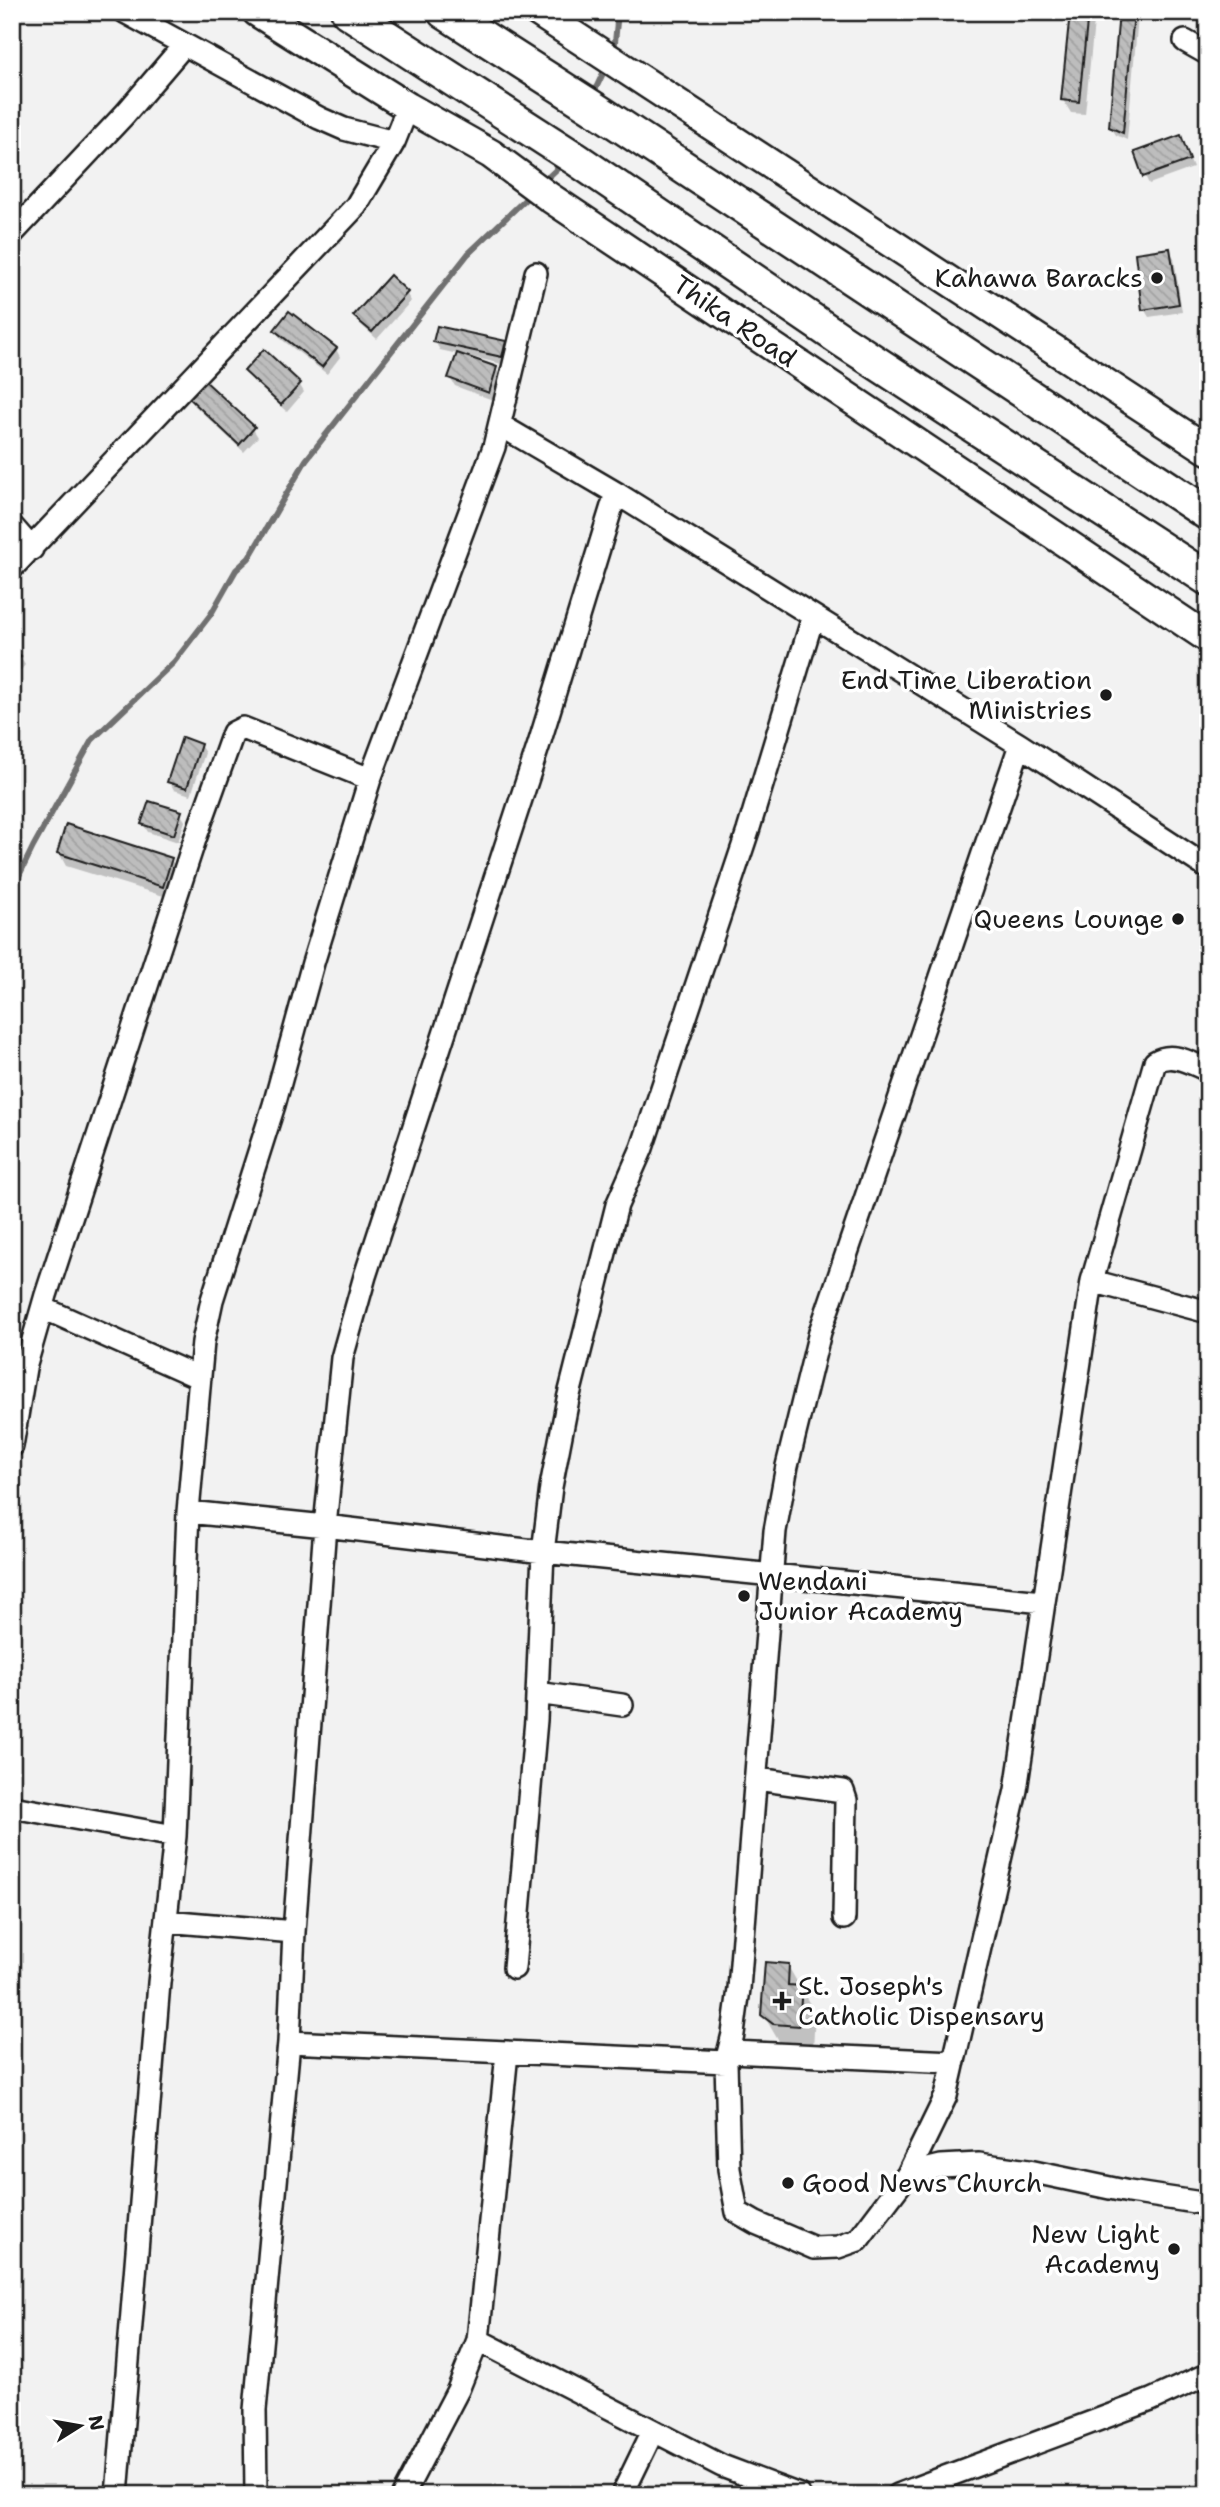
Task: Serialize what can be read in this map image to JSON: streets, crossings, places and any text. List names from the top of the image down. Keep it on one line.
{"streets":{"highway":["Thika Road"]},"places":{"other":["Kahawa Baracks","End Time Liberation Ministries","Queens Lounge","Wendani Junior Academy","Good News Church","New Light Academy"],"health":["St. Joseph's Catholic Dispensary"]},"north":"right"}
